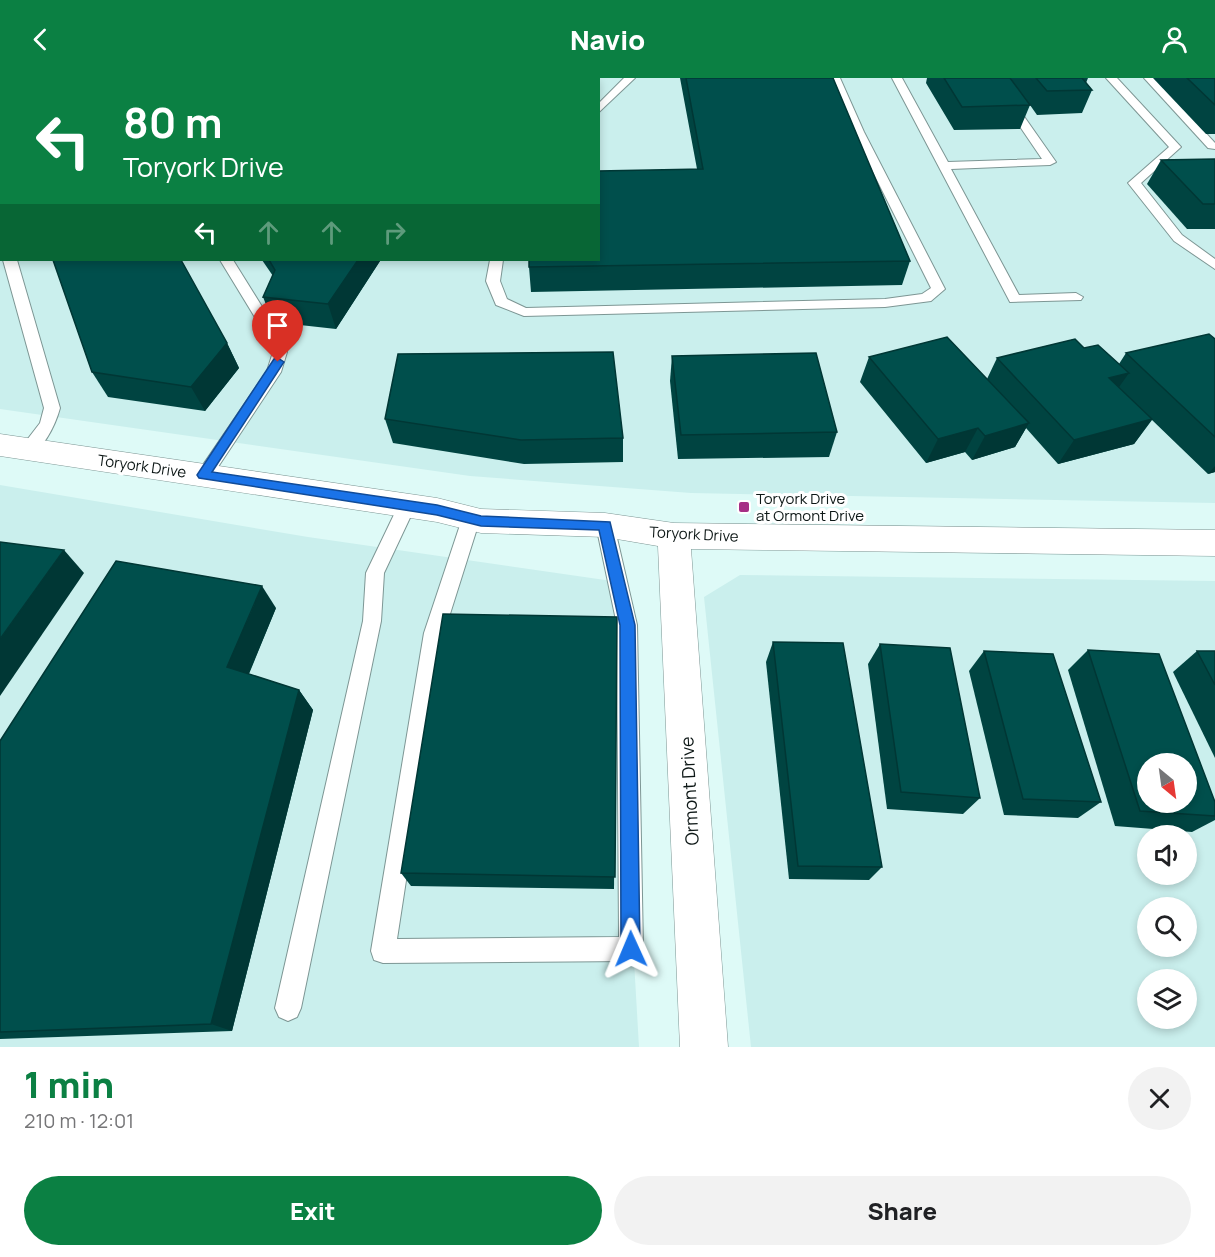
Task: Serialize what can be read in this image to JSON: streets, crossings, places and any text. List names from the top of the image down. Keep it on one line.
{"streets":{"street":["Toryork Drive","Ormont Drive"]},"crossings":[["Toryork Drive","Ormont Drive"]],"places":{"transit":["Toryork Drive at Ormont Drive"]},"north":"bottom right","page":{"header":"Navio","turn":["80 m","Toryork Drive"],"heading":["1 min","210 m · 12:01"],"buttons":["Exit","Share"]}}
